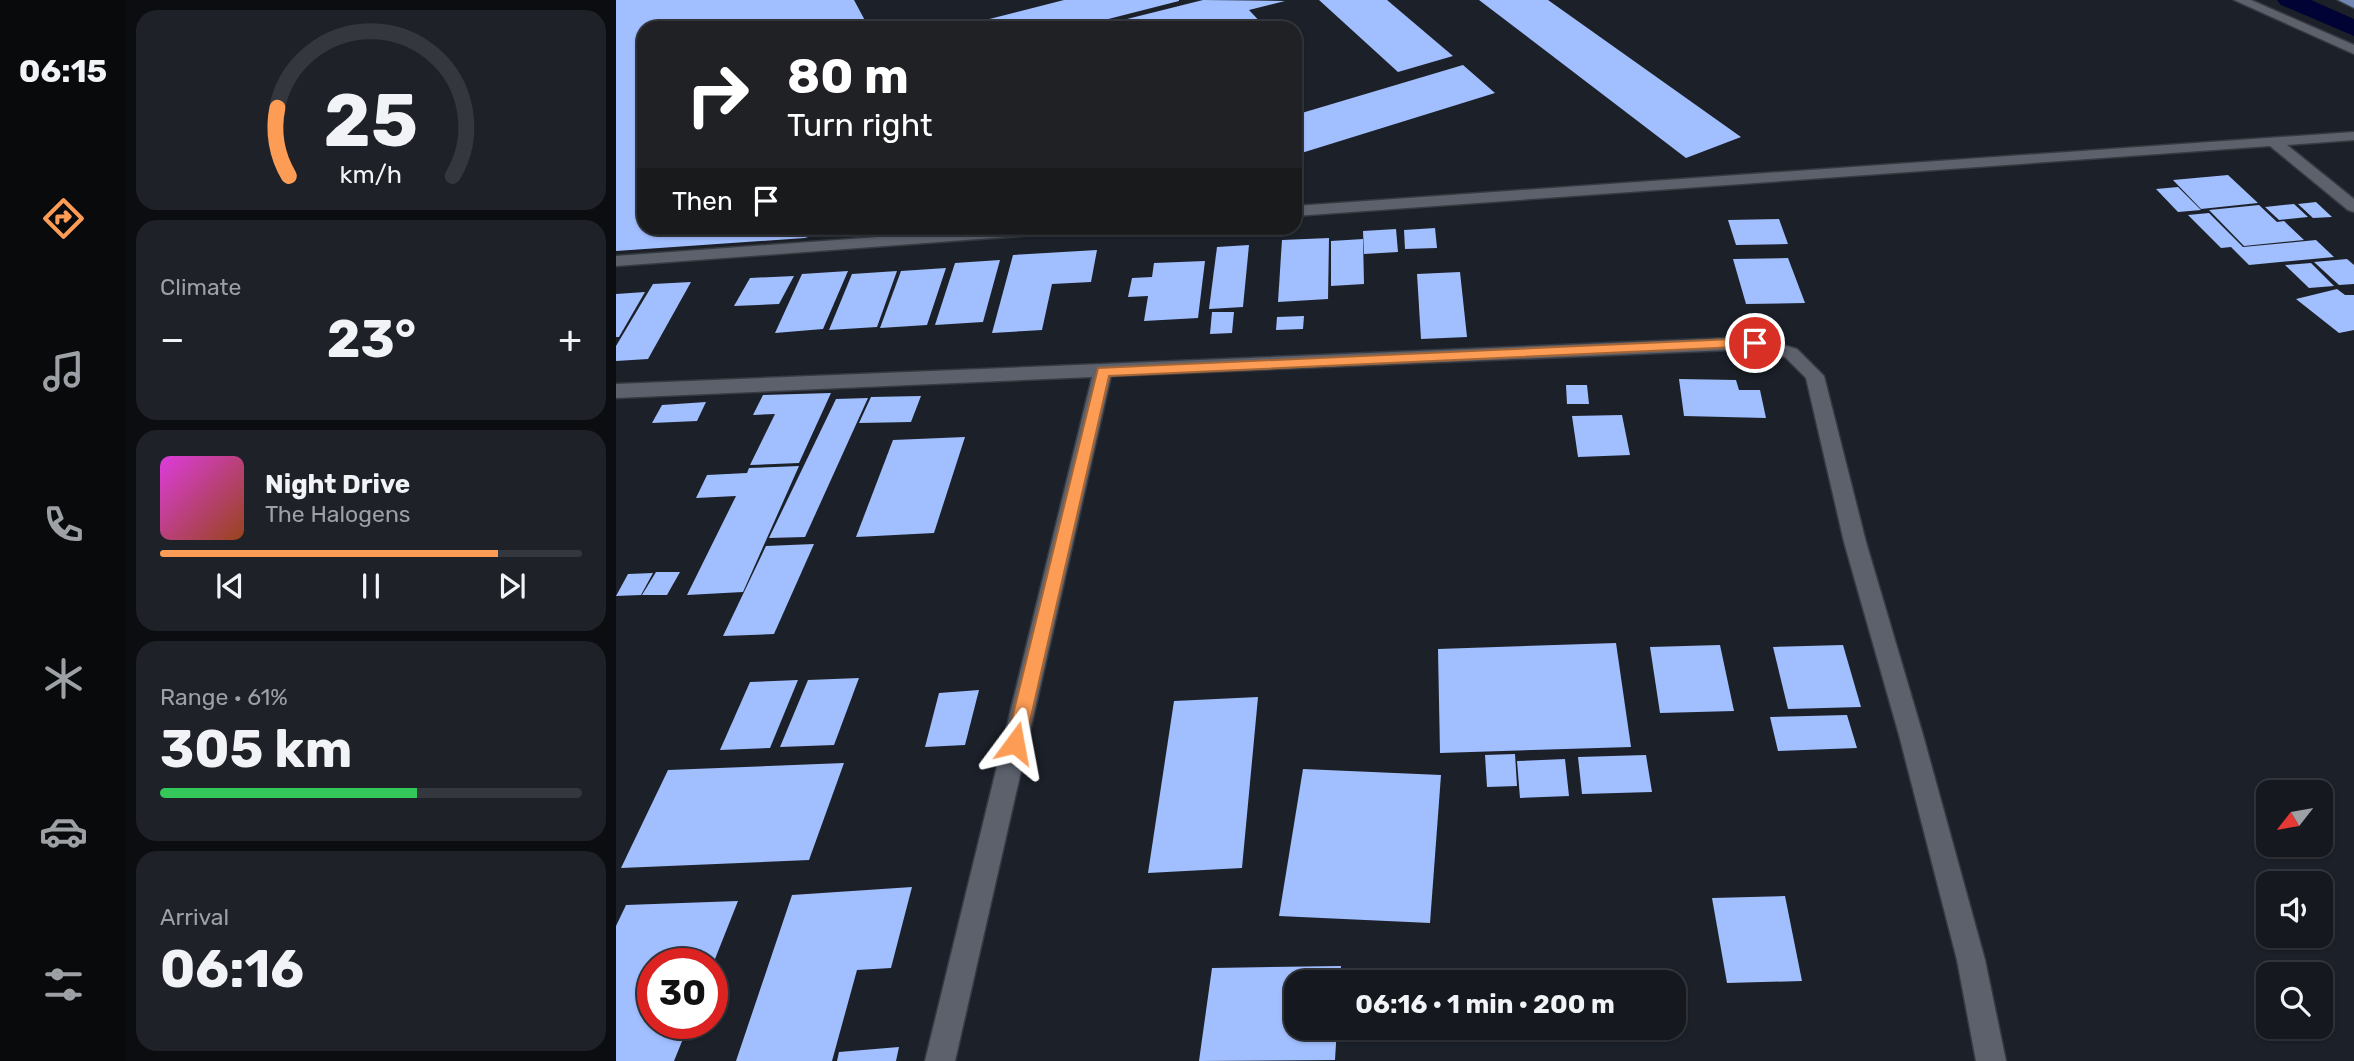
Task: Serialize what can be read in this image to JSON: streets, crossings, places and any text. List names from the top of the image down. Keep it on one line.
{"north":"bottom left","page":{"tabs":"06:15","turn":["80 m","Turn right"],"then":"Then","tile":["Climate",["Range · 61%","305 km"],["Arrival","06:16"]],"heat":["−","23°","+"],"song":["Night Drive","The Halogens"],"limit":"30","trip":"06:16 · 1 min · 200 m","gauge":["25","km/h"]}}
